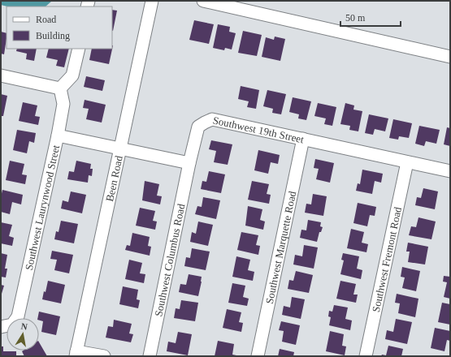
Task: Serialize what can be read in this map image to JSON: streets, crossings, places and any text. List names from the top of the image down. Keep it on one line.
{"streets":{"street":["Southwest 19th Street","Been Road","Southwest Laurynwood Street","Southwest Marquette Road","Southwest Fremont Road","Southwest Columbus Road"]},"crossings":[["Southwest 19th Street","Southwest Marquette Road"],["Southwest 19th Street","Southwest Fremont Road"],["Southwest 19th Street","Southwest Columbus Road"]],"legend":["Road","Building"],"scale_bar":"50 m","north":"top"}
